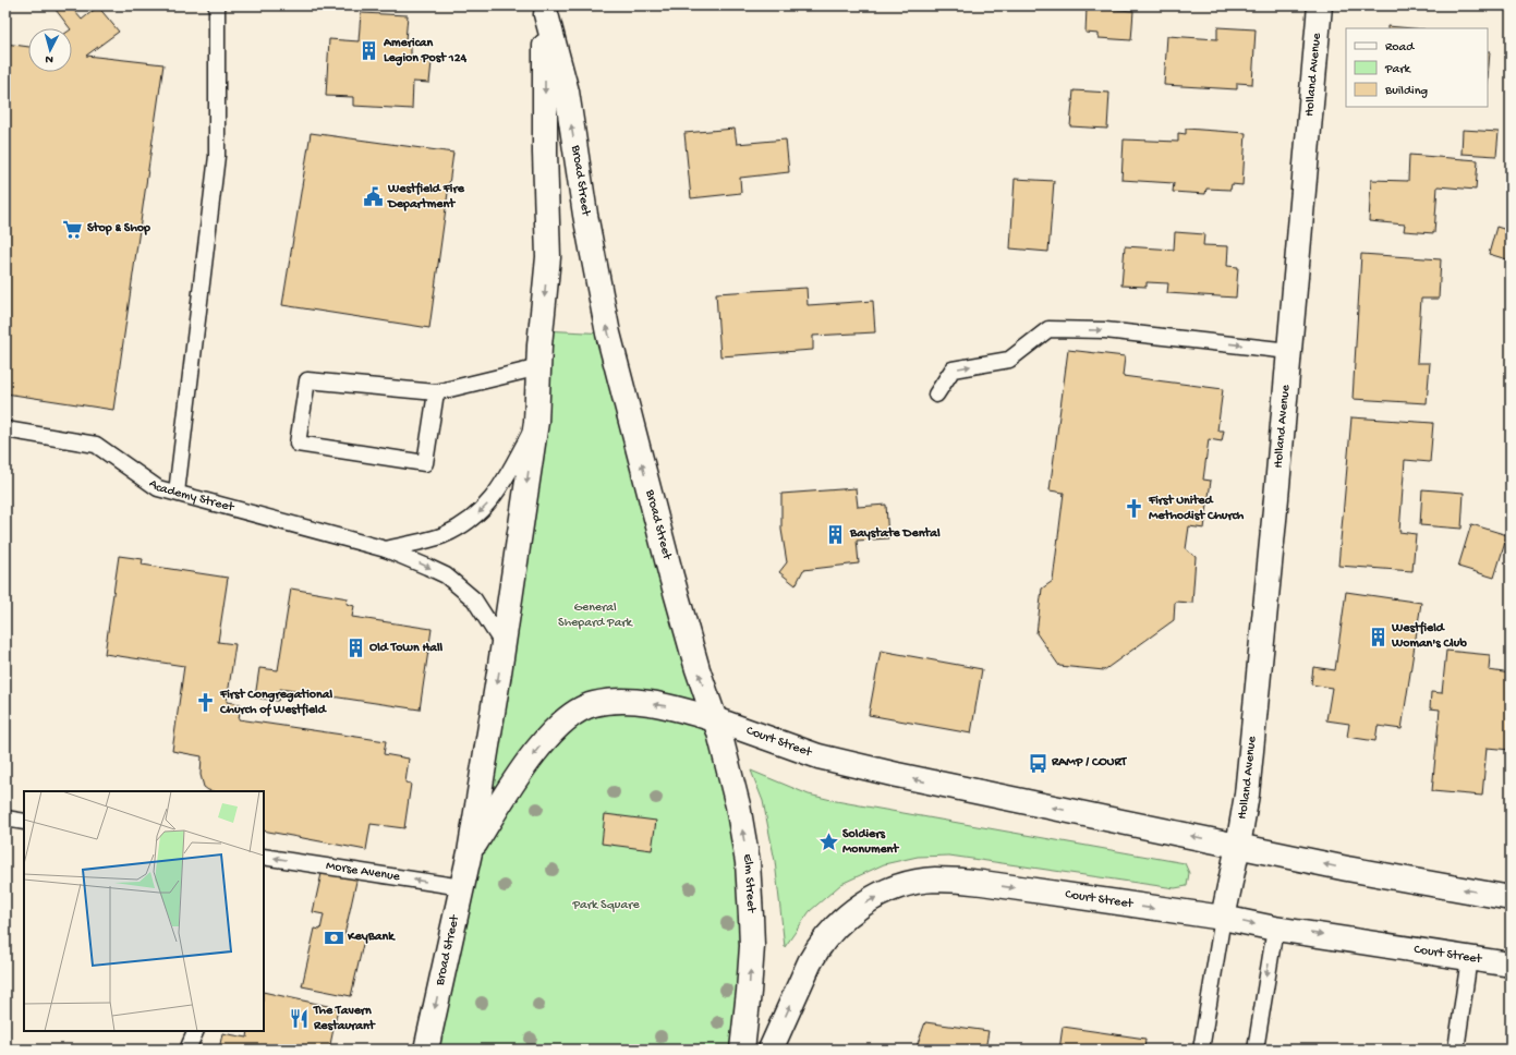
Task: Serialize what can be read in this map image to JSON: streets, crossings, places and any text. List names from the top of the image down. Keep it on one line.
{"streets":{"main road":["Holland Avenue","Broad Street","Court Street","Elm Street"],"lane":["Academy Street","Morse Avenue"]},"crossings":[["Holland Avenue","Court Street"],["Broad Street","Academy Street"],["Broad Street","Court Street"],["Broad Street","Morse Avenue"],["Broad Street","Elm Street"],["Court Street","Elm Street"]],"one_way":["Morse Avenue","Elm Street"],"parks":["General Shepard Park","Park Square"],"places":{"building":["American Legion Post 124","Baystate Dental","Westfield Woman's Club","Old Town Hall"],"public building":["Westfield Fire Department"],"supermarket":["Stop & Shop"],"church":["First United Methodist Church","First Congregational Church of Westfield"],"bus stop":["RAMP / COURT"],"place":["Soldiers Monument"],"bank":["KeyBank"],"restaurant":["The Tavern Restaurant"]},"legend":["Road","Park","Building"],"north":"bottom"}
